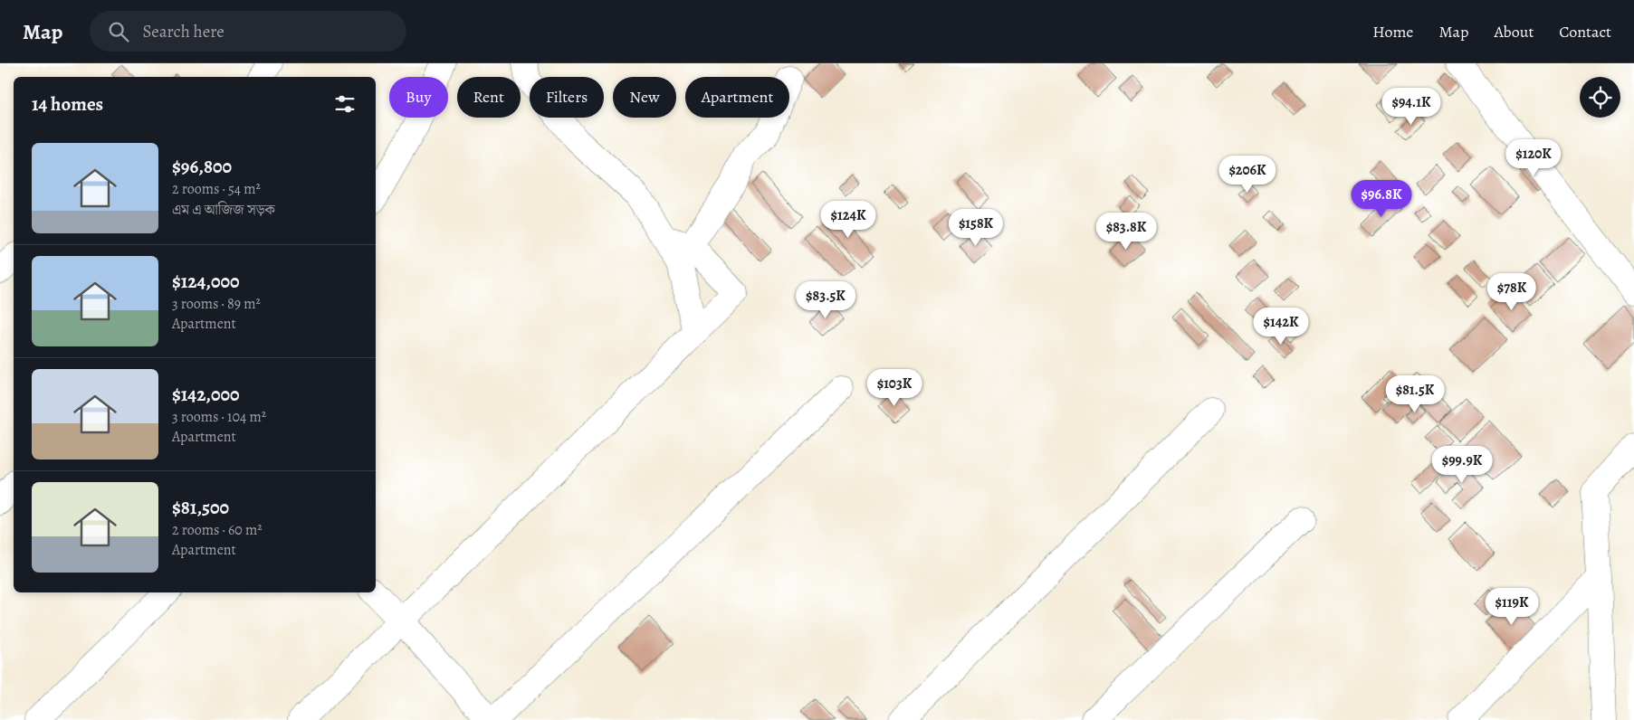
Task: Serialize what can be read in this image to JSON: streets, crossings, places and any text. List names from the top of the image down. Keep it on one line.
{"page":{"header":"Map","search":"Search here","nav":["Home","Map","About","Contact"],"chip":["Buy","Rent","Filters","New","Apartment"],"heading":"14 homes","price":["$94.1K","$120K","$206K","$96.8K","$124K","$158K","$83.8K","$78K","$83.5K","$142K","$103K","$81.5K","$99.9K","$119K"],"list":[{"name":"$96,800","note":"2 rooms · 54 m² · এম এ আজিজ সড়ক"},{"name":"$124,000","note":"3 rooms · 89 m² · Apartment"},{"name":"$142,000","note":"3 rooms · 104 m² · Apartment"},{"name":"$81,500","note":"2 rooms · 60 m² · Apartment"}]}}
